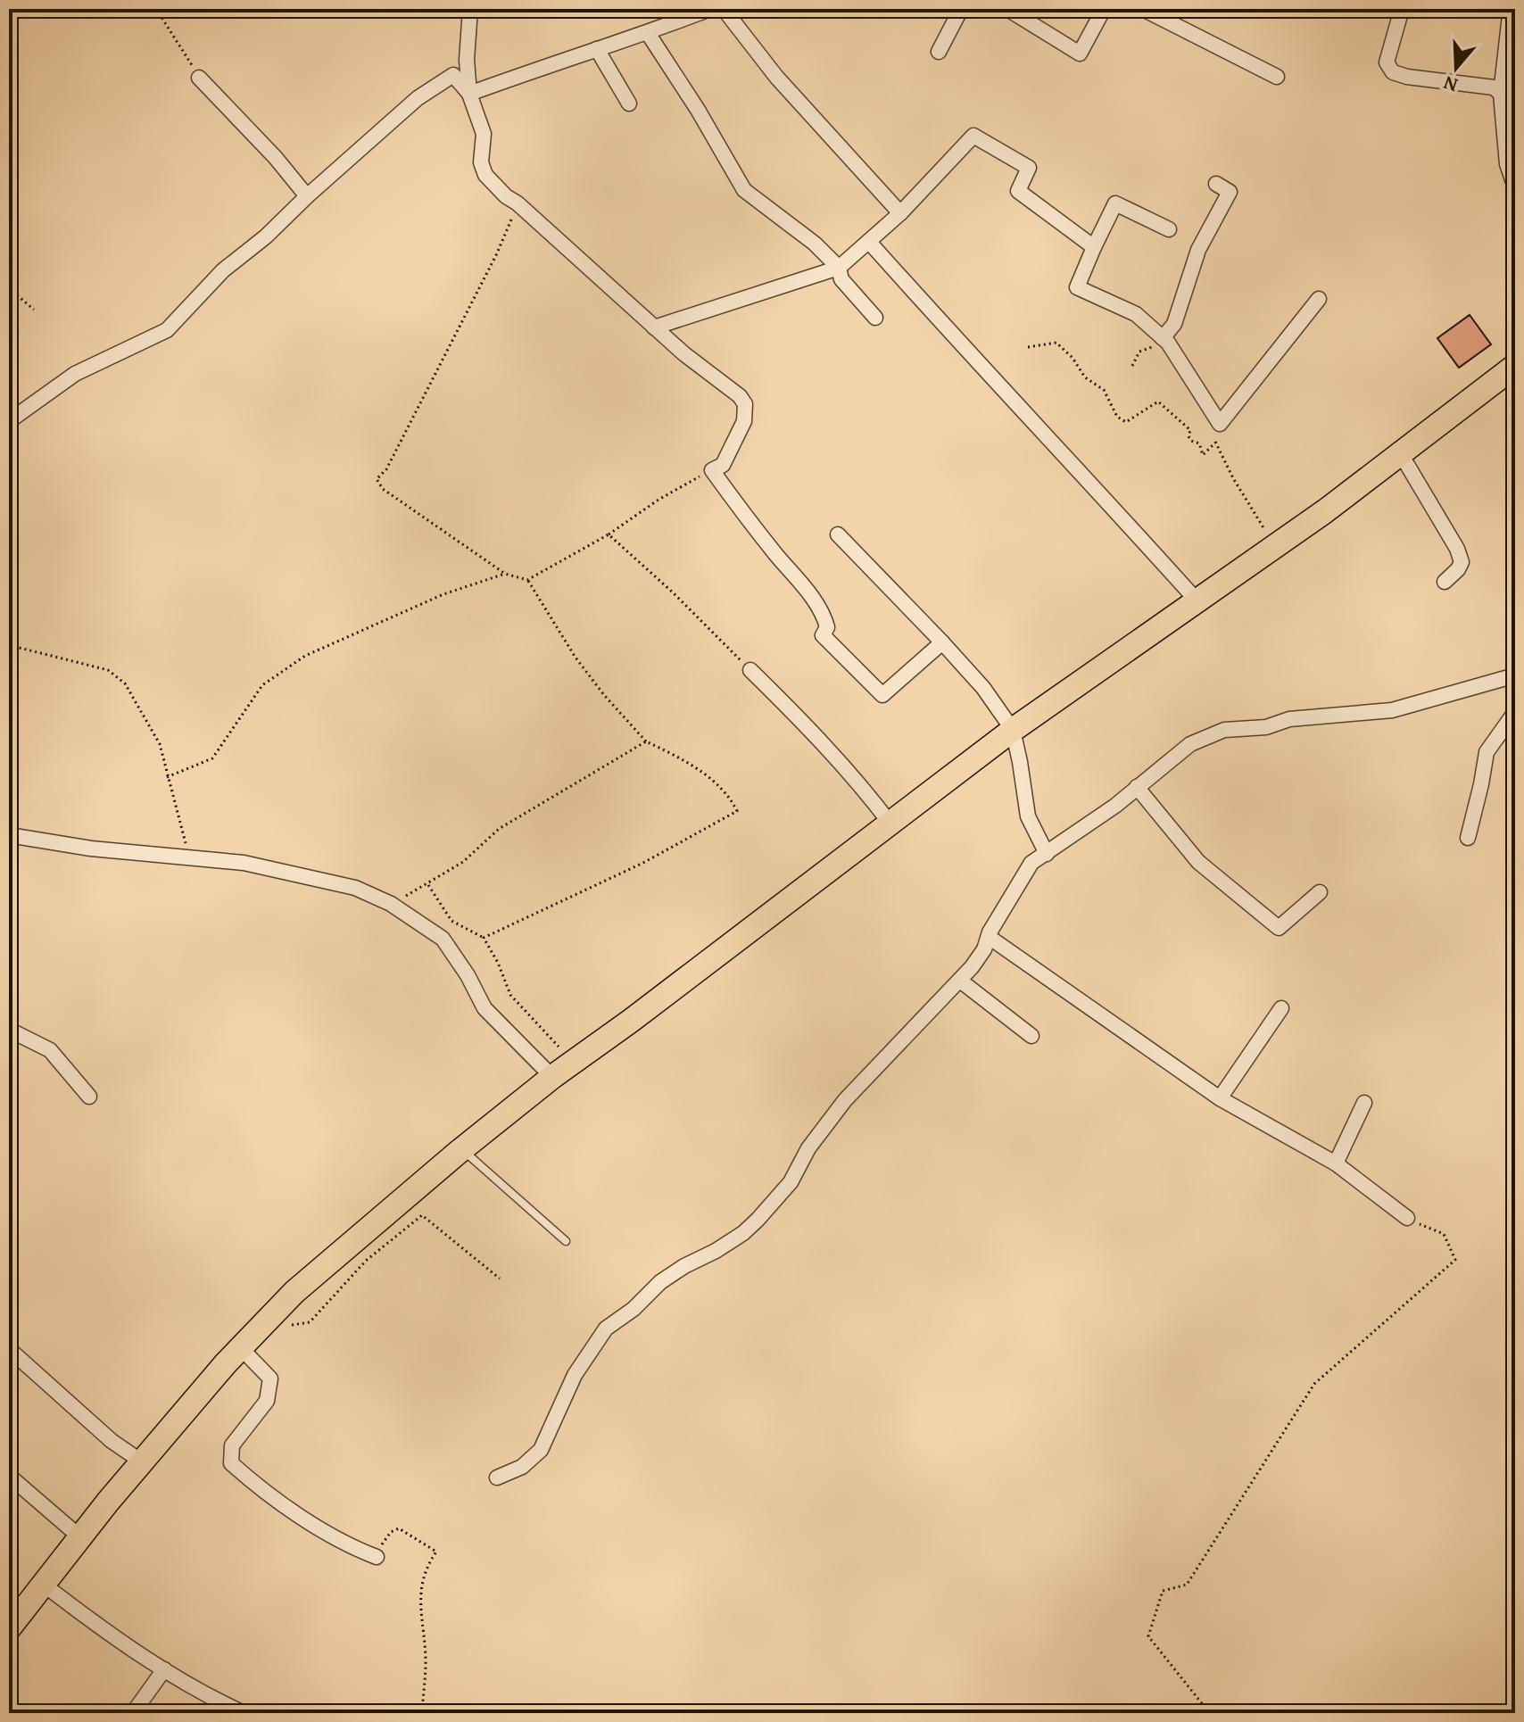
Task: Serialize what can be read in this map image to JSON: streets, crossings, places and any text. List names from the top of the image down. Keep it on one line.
{"north":"bottom"}
